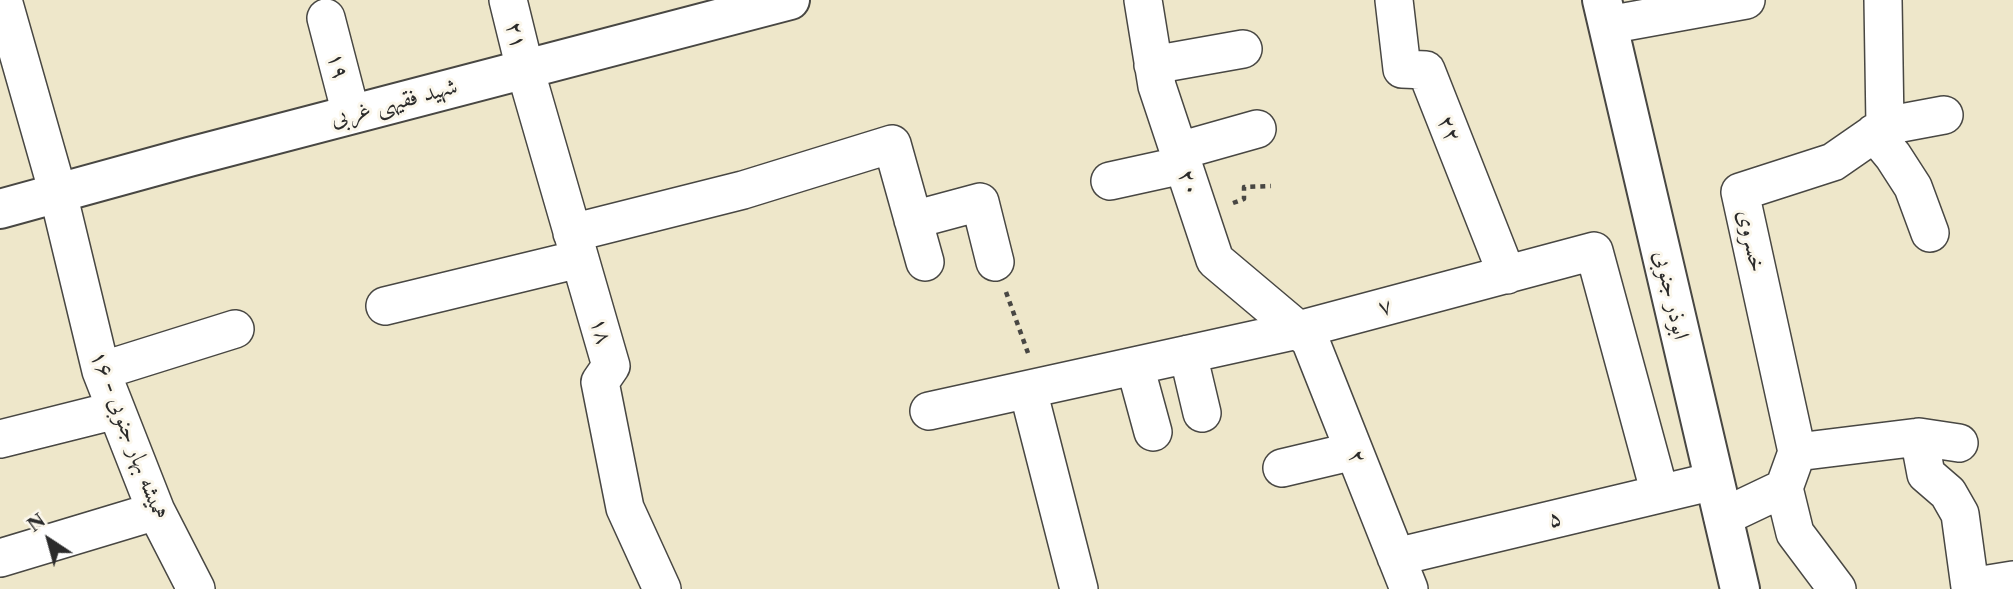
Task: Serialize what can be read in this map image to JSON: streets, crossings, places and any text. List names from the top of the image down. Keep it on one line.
{"streets":{"street":["۲۱","۱۹","شهید فقیهی غربی","۲۲","۲۰","خسروی","ابوذر جنوبی","۷","۱۸","همیشه بهار جنوبی - ۱۶","۲","۵"]},"crossings":[["۲۱","شهید فقیهی غربی"],["۲۱","۱۸"],["۱۹","شهید فقیهی غربی"],["شهید فقیهی غربی","۱۸"],["شهید فقیهی غربی","همیشه بهار جنوبی - ۱۶"],["۲۲","۷"],["۲۰","۷"],["۲۰","۲"],["ابوذر جنوبی","۵"],["۷","۲"],["۷","۵"],["۲","۵"]],"north":"top left"}
